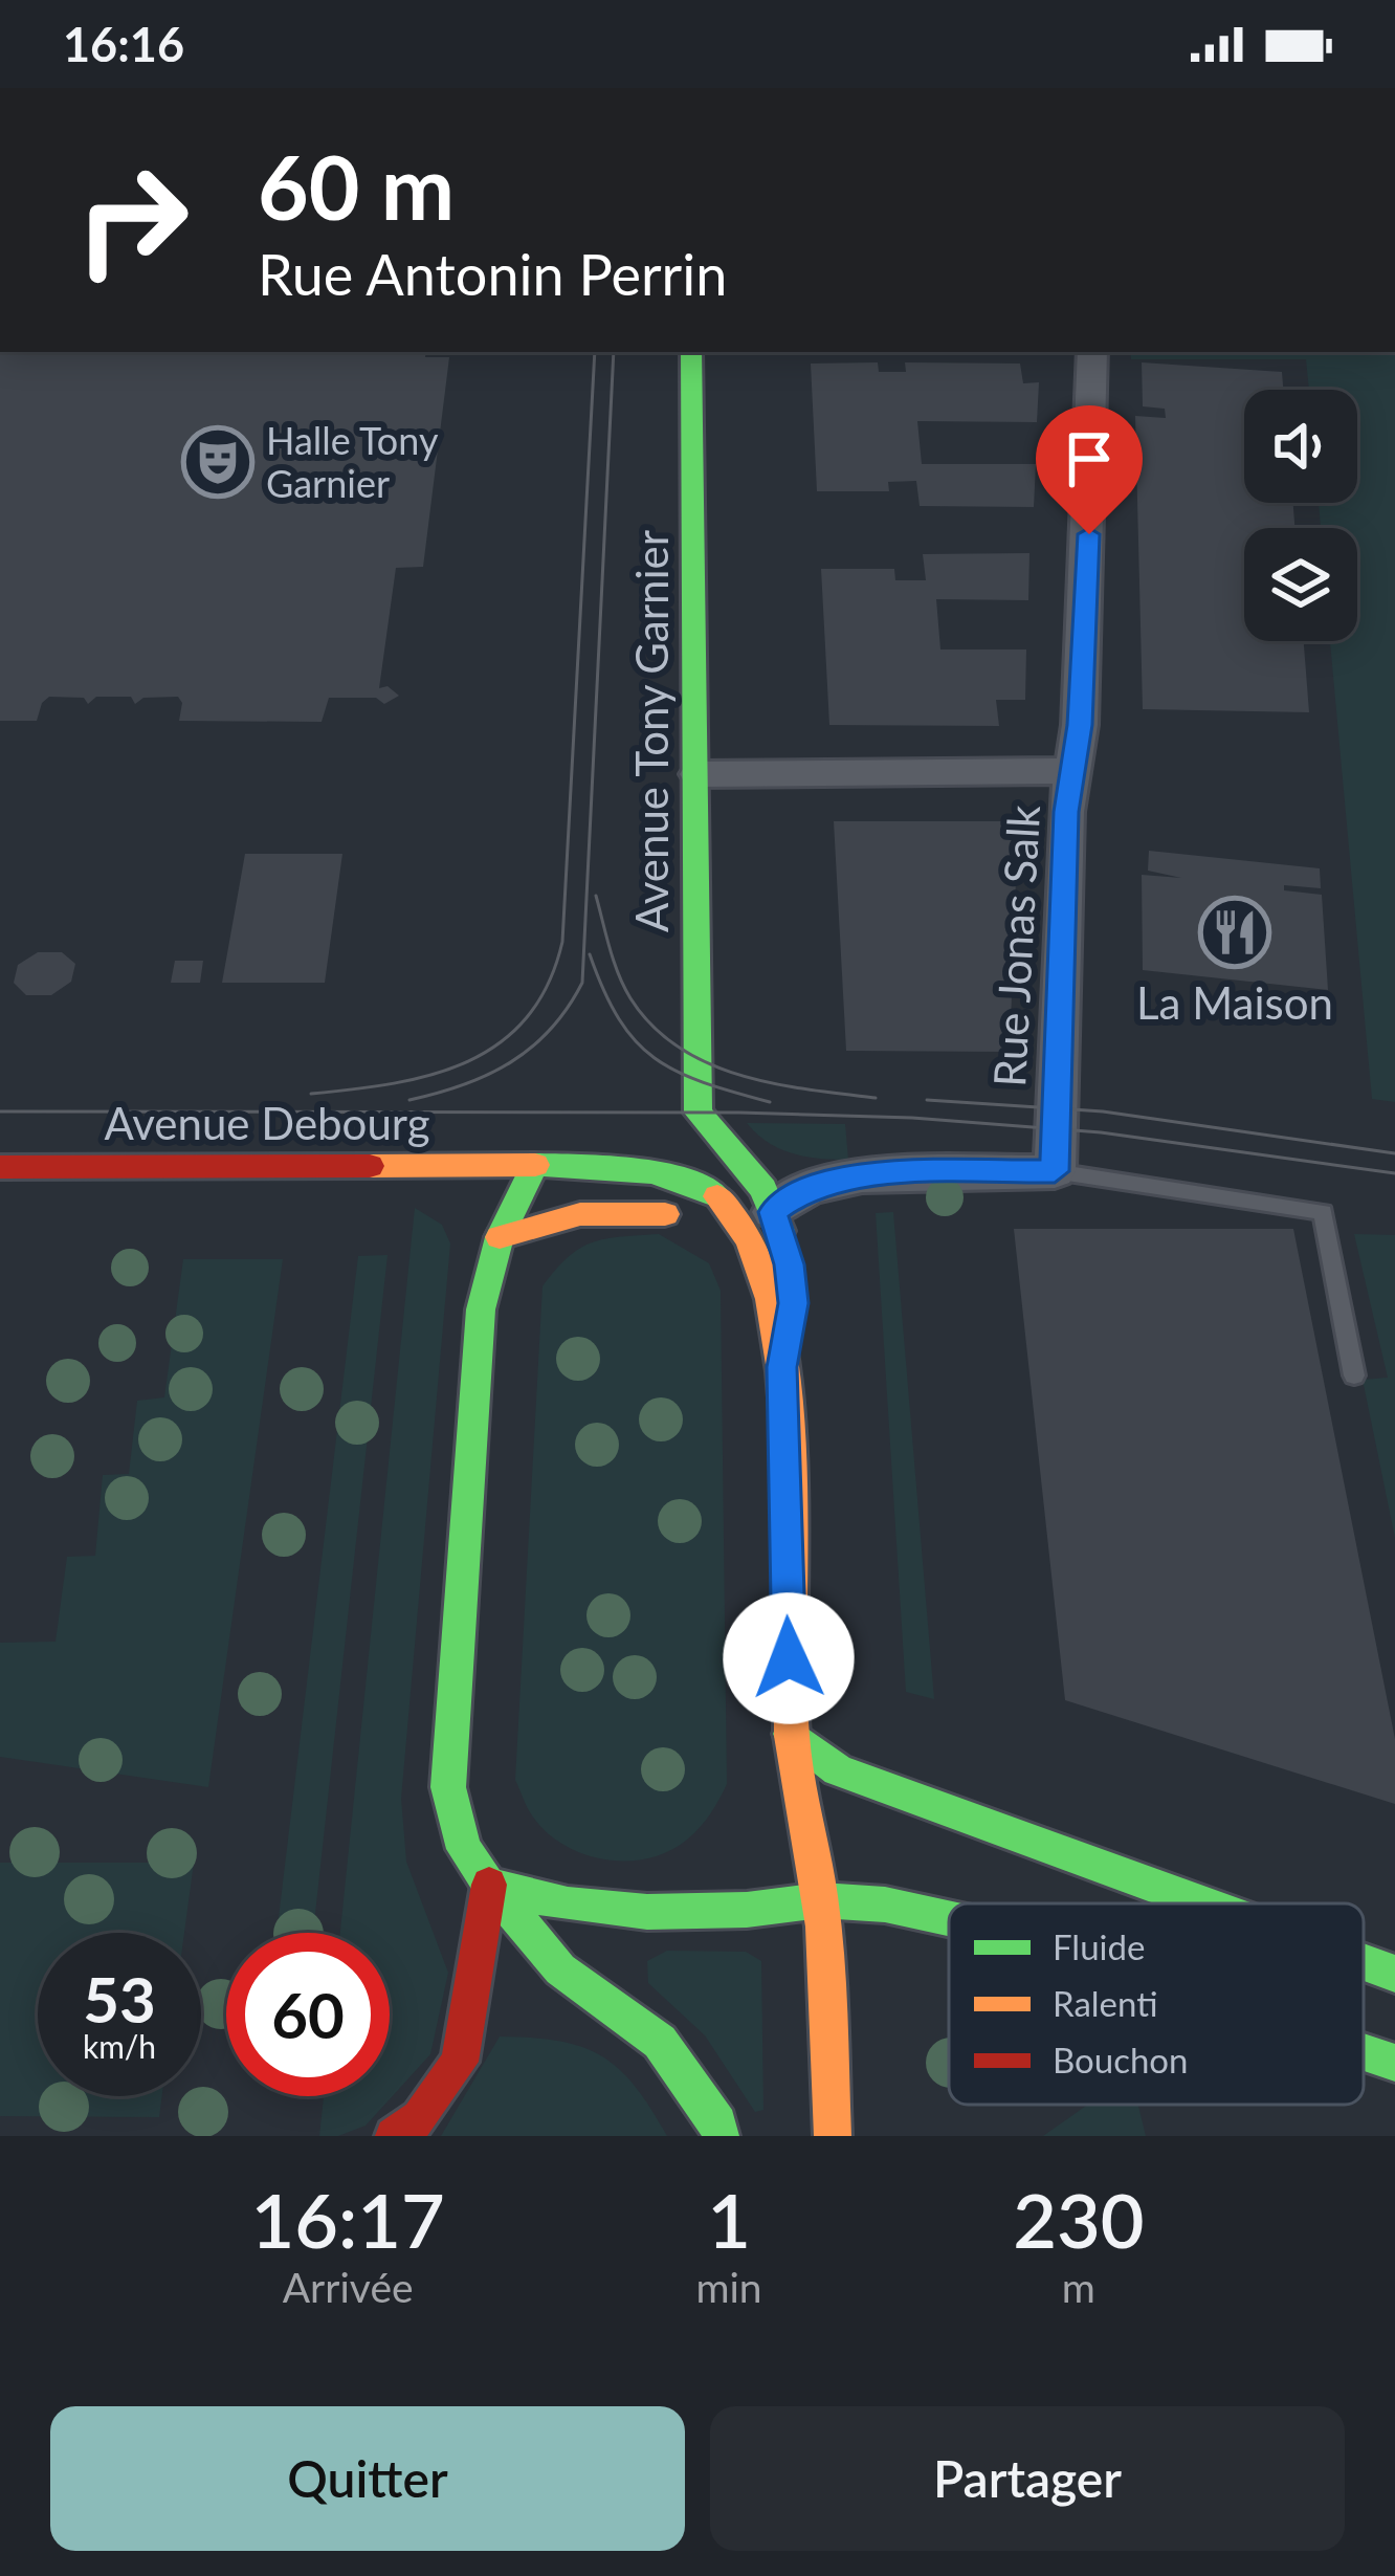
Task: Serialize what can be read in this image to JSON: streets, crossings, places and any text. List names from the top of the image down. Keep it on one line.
{"streets":{"main road":["Avenue Tony Garnier","Avenue Debourg"],"street":["Rue Jonas Salk"]},"crossings":[["Avenue Tony Garnier","Avenue Debourg"]],"places":{"theatre":["Halle Tony Garnier"],"restaurant":["La Maison"]},"legend":["Fluide","Ralenti","Bouchon"],"page":{"status":"16:16","turn":["60 m","Rue Antonin Perrin"],"speed":"53 km/h","limit":"60","eta":["16:17","Arrivée","1","min","230","m"],"buttons":["Quitter","Partager"]}}
